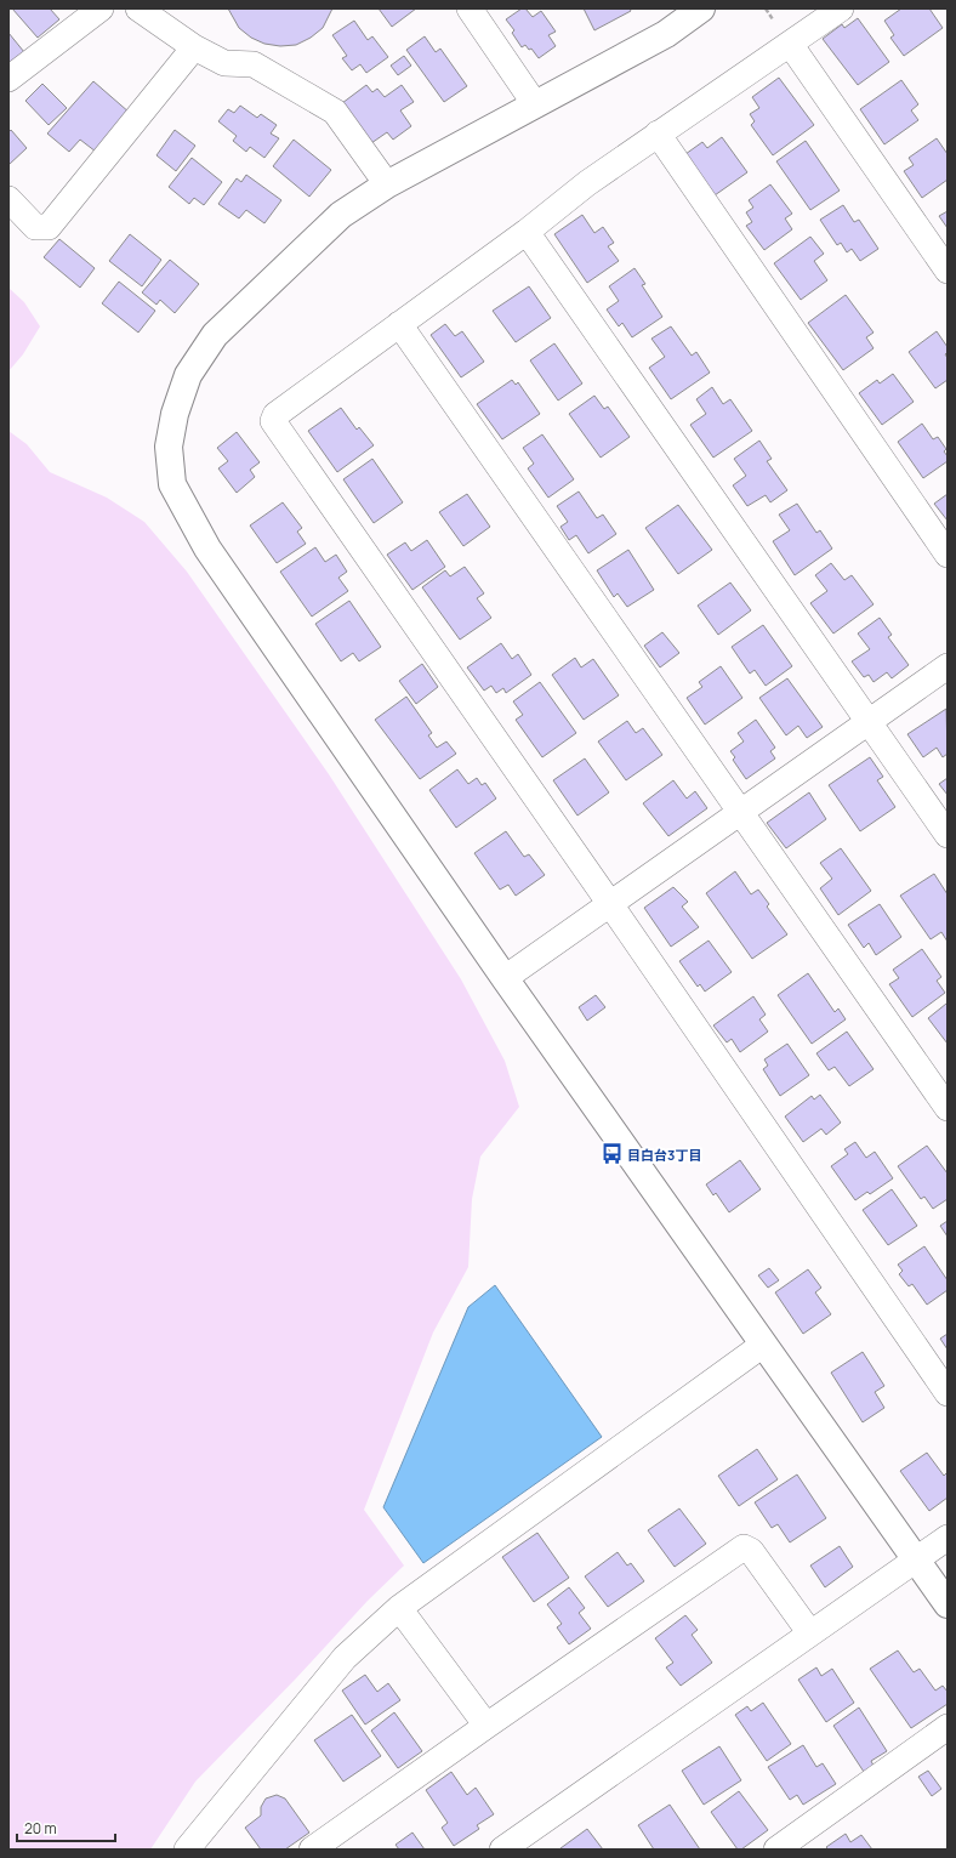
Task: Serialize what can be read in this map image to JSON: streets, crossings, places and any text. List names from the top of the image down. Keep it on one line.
{"places":{"bus stop":["目白台3丁目"]},"scale_bar":"20 m"}
